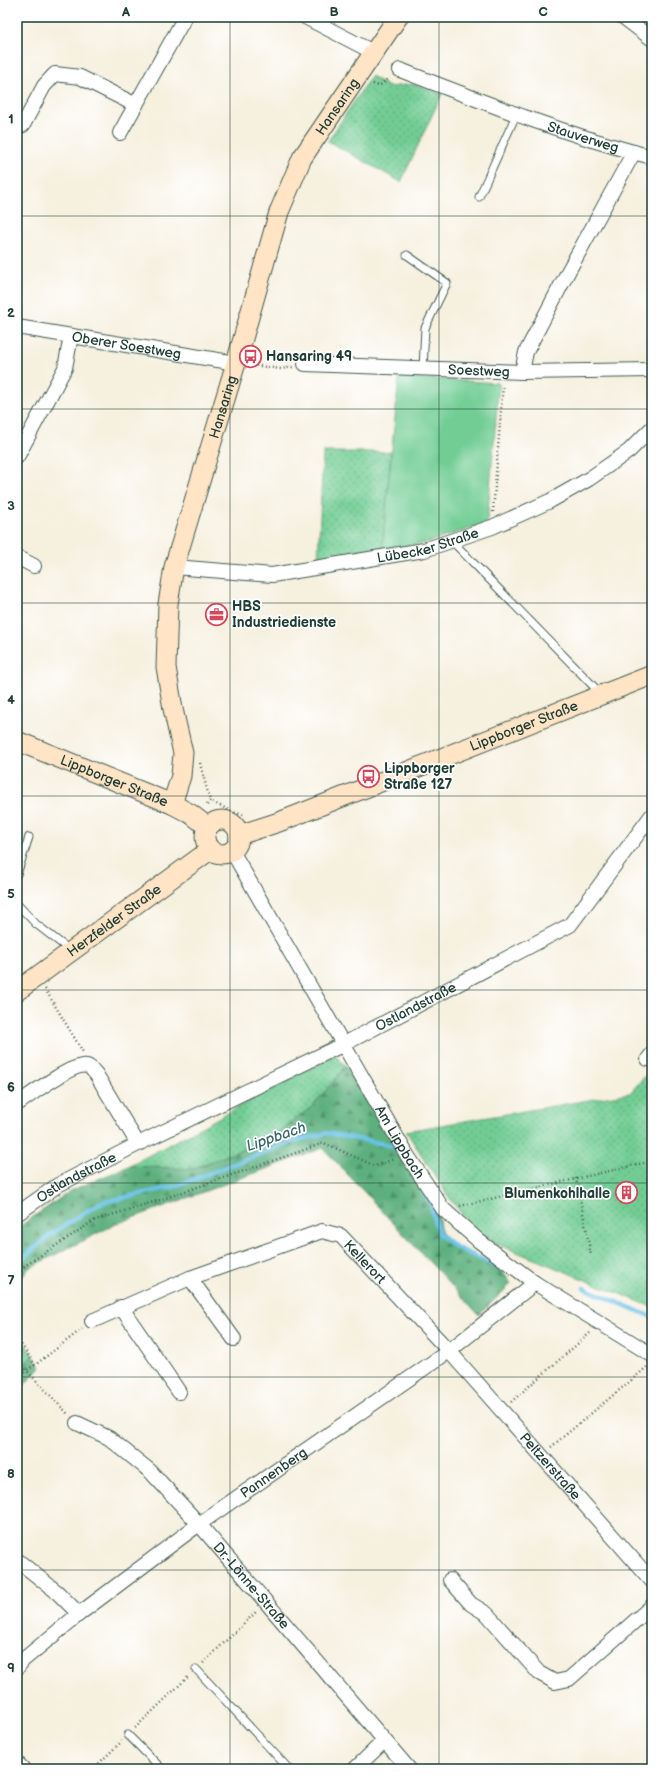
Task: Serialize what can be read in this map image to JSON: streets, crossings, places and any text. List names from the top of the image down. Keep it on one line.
{"streets":{"street":["Hansaring","Stauverweg","Oberer Soestweg","Soestweg","Lübecker Straße","Lippborger Straße","Herzfelder Straße","Ostlandstraße","Am Lippbach","Kellerort","Peltzerstraße","Pannenberg","Dr.-Lönne-Straße"]},"crossings":[["Hansaring","Oberer Soestweg"],["Hansaring","Lübecker Straße"],["Hansaring","Lippborger Straße"],["Lippborger Straße","Herzfelder Straße"],["Lippborger Straße","Am Lippbach"],["Ostlandstraße","Am Lippbach"],["Am Lippbach","Pannenberg"],["Kellerort","Peltzerstraße"],["Kellerort","Pannenberg"],["Peltzerstraße","Pannenberg"],["Pannenberg","Dr.-Lönne-Straße"]],"water":["Lippbach"],"places":{"bus stop":["Hansaring 49","Lippborger Straße 127"],"office":["HBS Industriedienste"],"building":["Blumenkohlhalle"]},"grid":{"columns":["A","B","C"],"rows":["1","2","3","4","5","6","7","8","9"]}}
